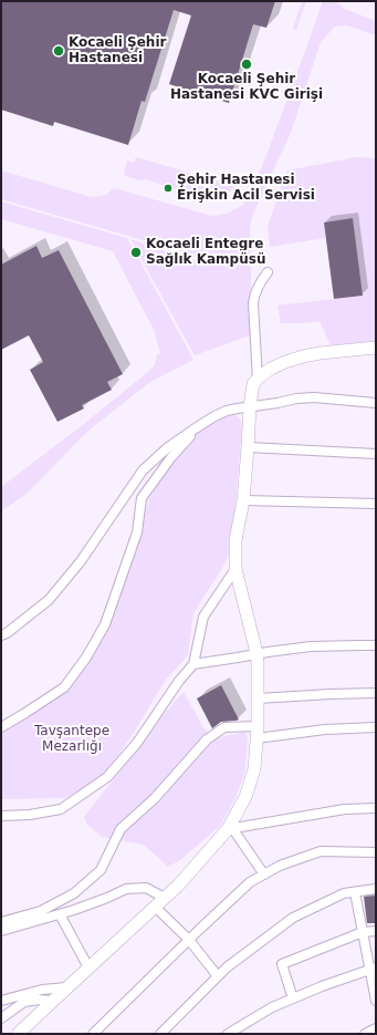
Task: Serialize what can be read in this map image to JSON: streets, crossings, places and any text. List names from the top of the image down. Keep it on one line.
{"parks":["Tavşantepe Mezarlığı"],"places":["Kocaeli Şehir Hastanesi","Kocaeli Şehir Hastanesi KVC Girişi","Şehir Hastanesi Erişkin Acil Servisi","Kocaeli Entegre Sağlık Kampüsü"]}
